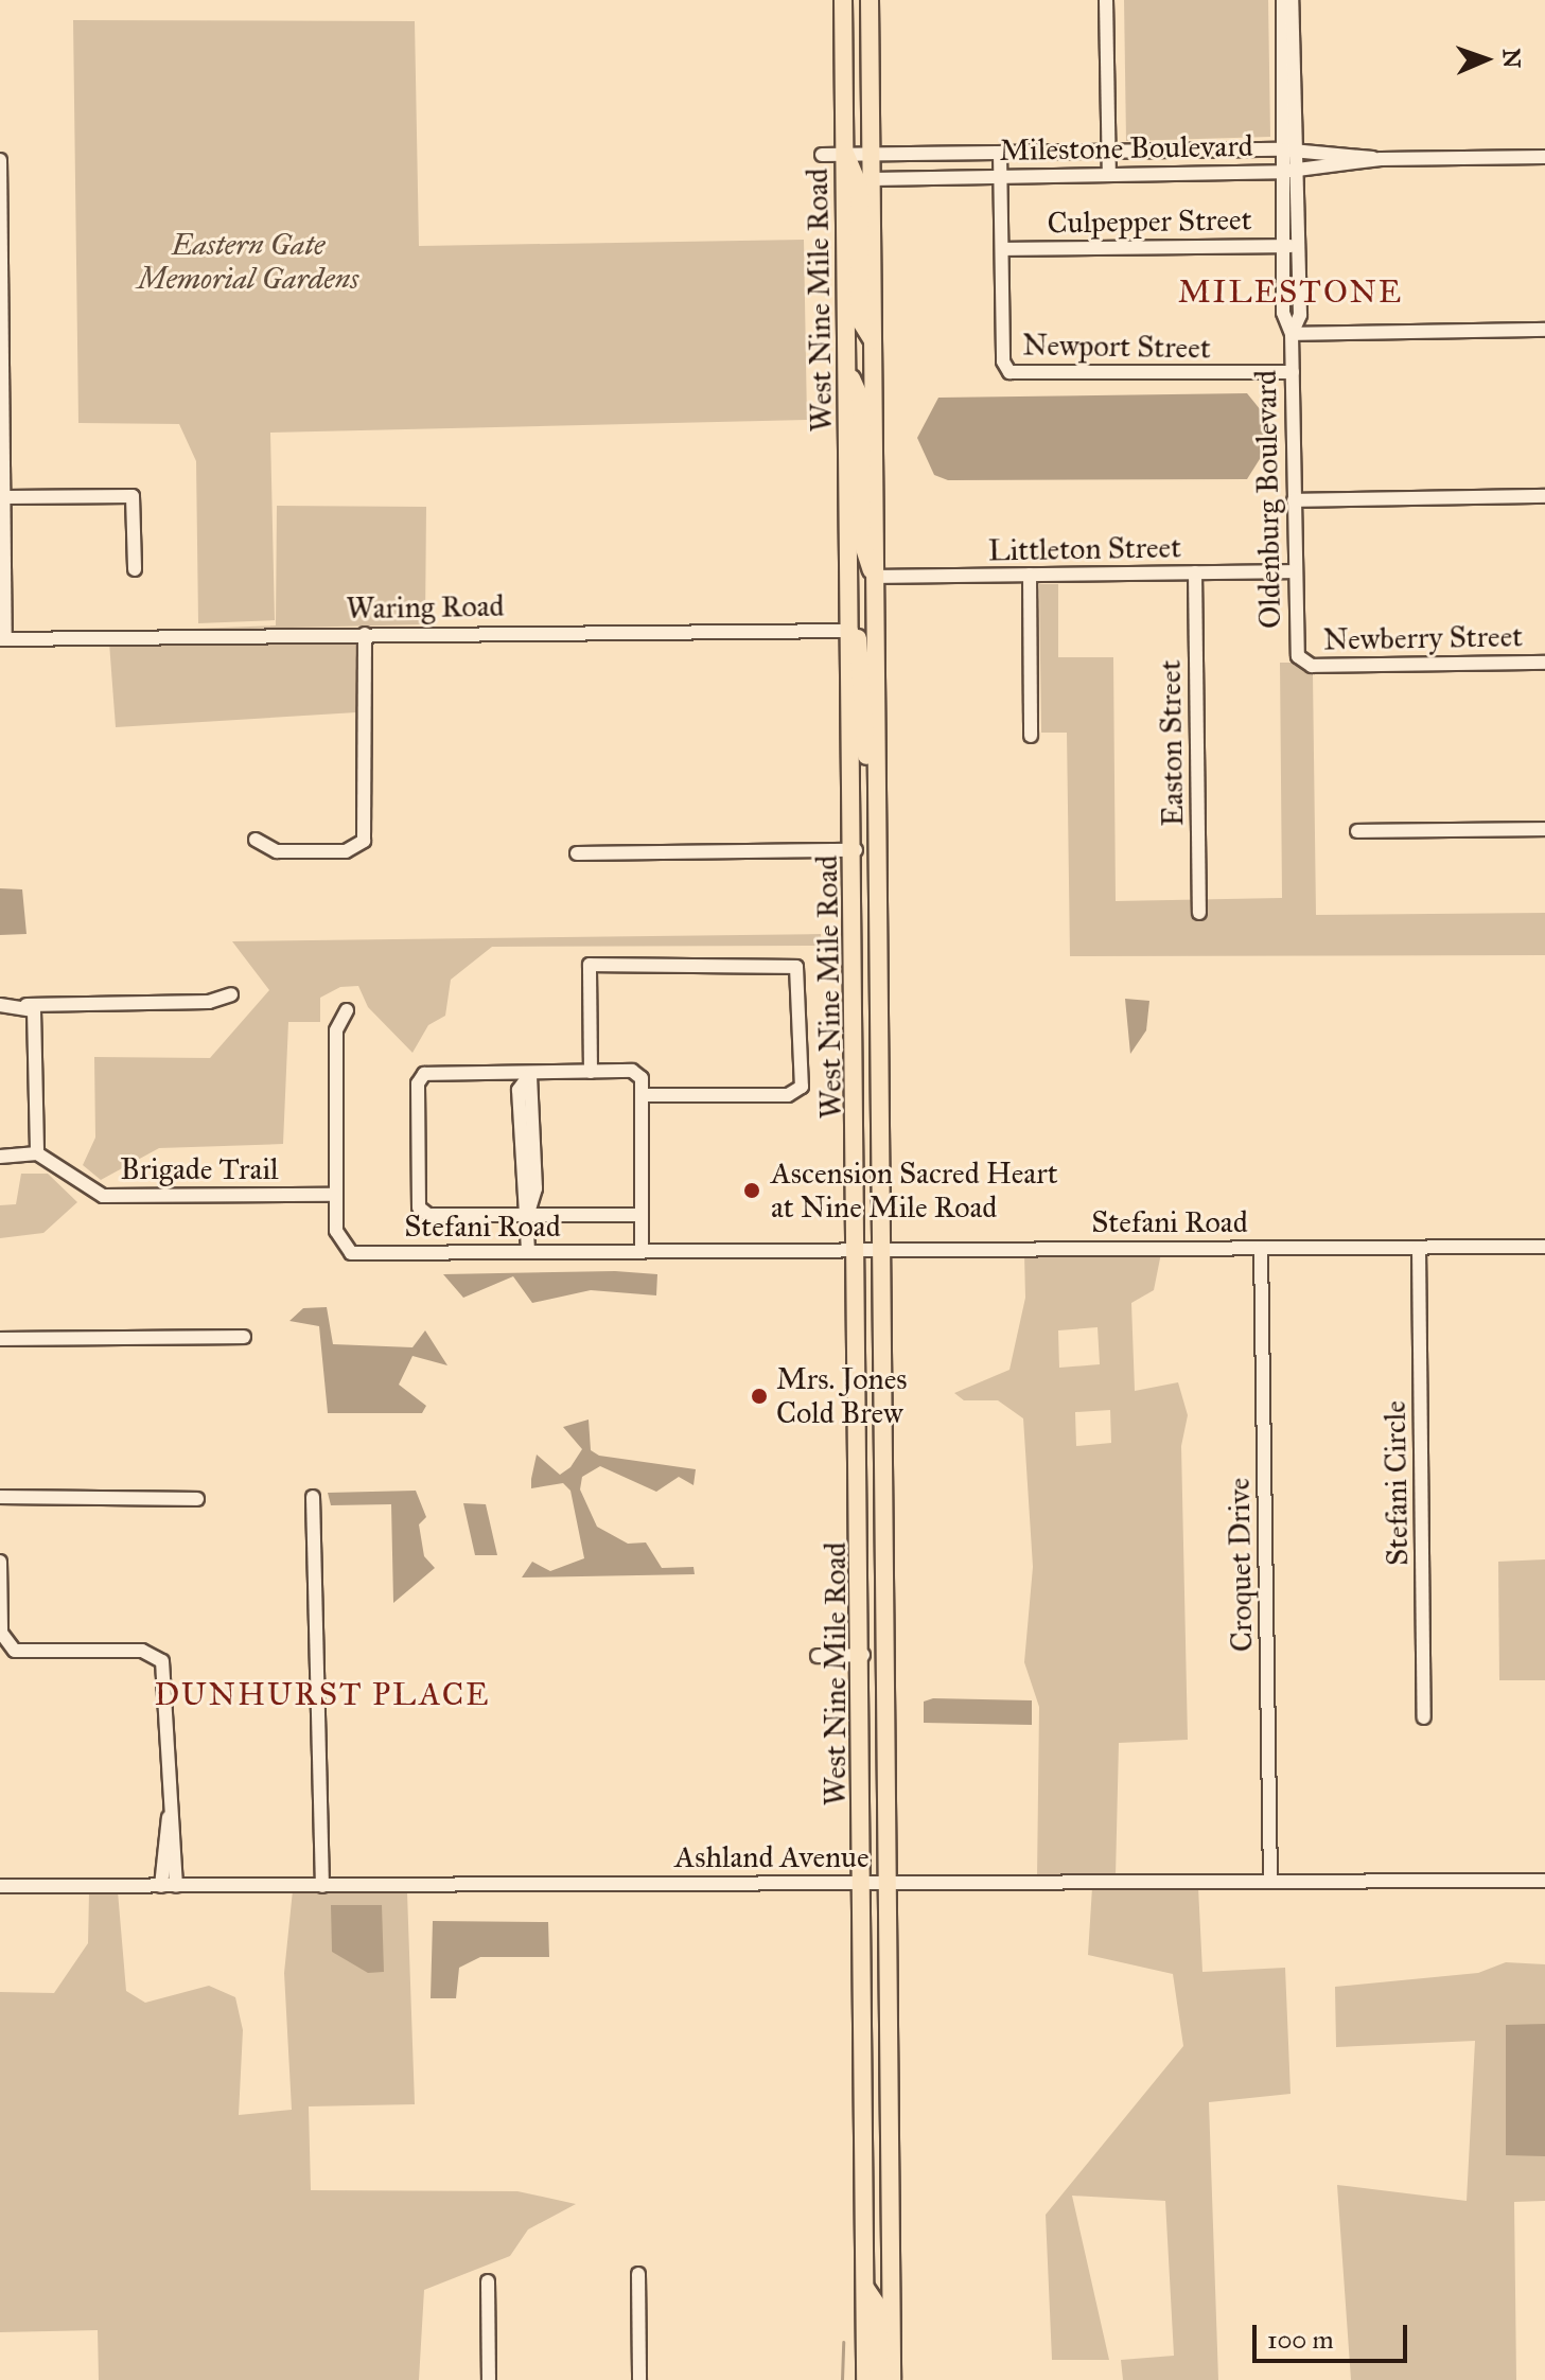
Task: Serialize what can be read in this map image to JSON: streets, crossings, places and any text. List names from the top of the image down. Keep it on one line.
{"streets":{"main road":["West Nine Mile Road"],"street":["Milestone Boulevard","Culpepper Street","Newport Street","Oldenburg Boulevard","Littleton Street","Waring Road","Newberry Street","Easton Street","Brigade Trail","Stefani Road","Stefani Circle","Croquet Drive","Ashland Avenue"]},"crossings":[["Milestone Boulevard","West Nine Mile Road"],["Milestone Boulevard","Newport Street"],["Milestone Boulevard","Oldenburg Boulevard"],["Culpepper Street","Newport Street"],["Culpepper Street","Oldenburg Boulevard"],["West Nine Mile Road","Littleton Street"],["West Nine Mile Road","Waring Road"],["West Nine Mile Road","Stefani Road"],["West Nine Mile Road","Ashland Avenue"],["Newport Street","Oldenburg Boulevard"],["Oldenburg Boulevard","Littleton Street"],["Oldenburg Boulevard","Newberry Street"],["Littleton Street","Easton Street"],["Brigade Trail","Stefani Road"],["Stefani Road","Stefani Circle"],["Stefani Road","Croquet Drive"],["Croquet Drive","Ashland Avenue"]],"districts":["MILESTONE","DUNHURST PLACE"],"parks":["Eastern Gate Memorial Gardens"],"places":["Ascension Sacred Heart at Nine Mile Road","Mrs. Jones Cold Brew"],"scale_bar":"100 m","north":"right"}
